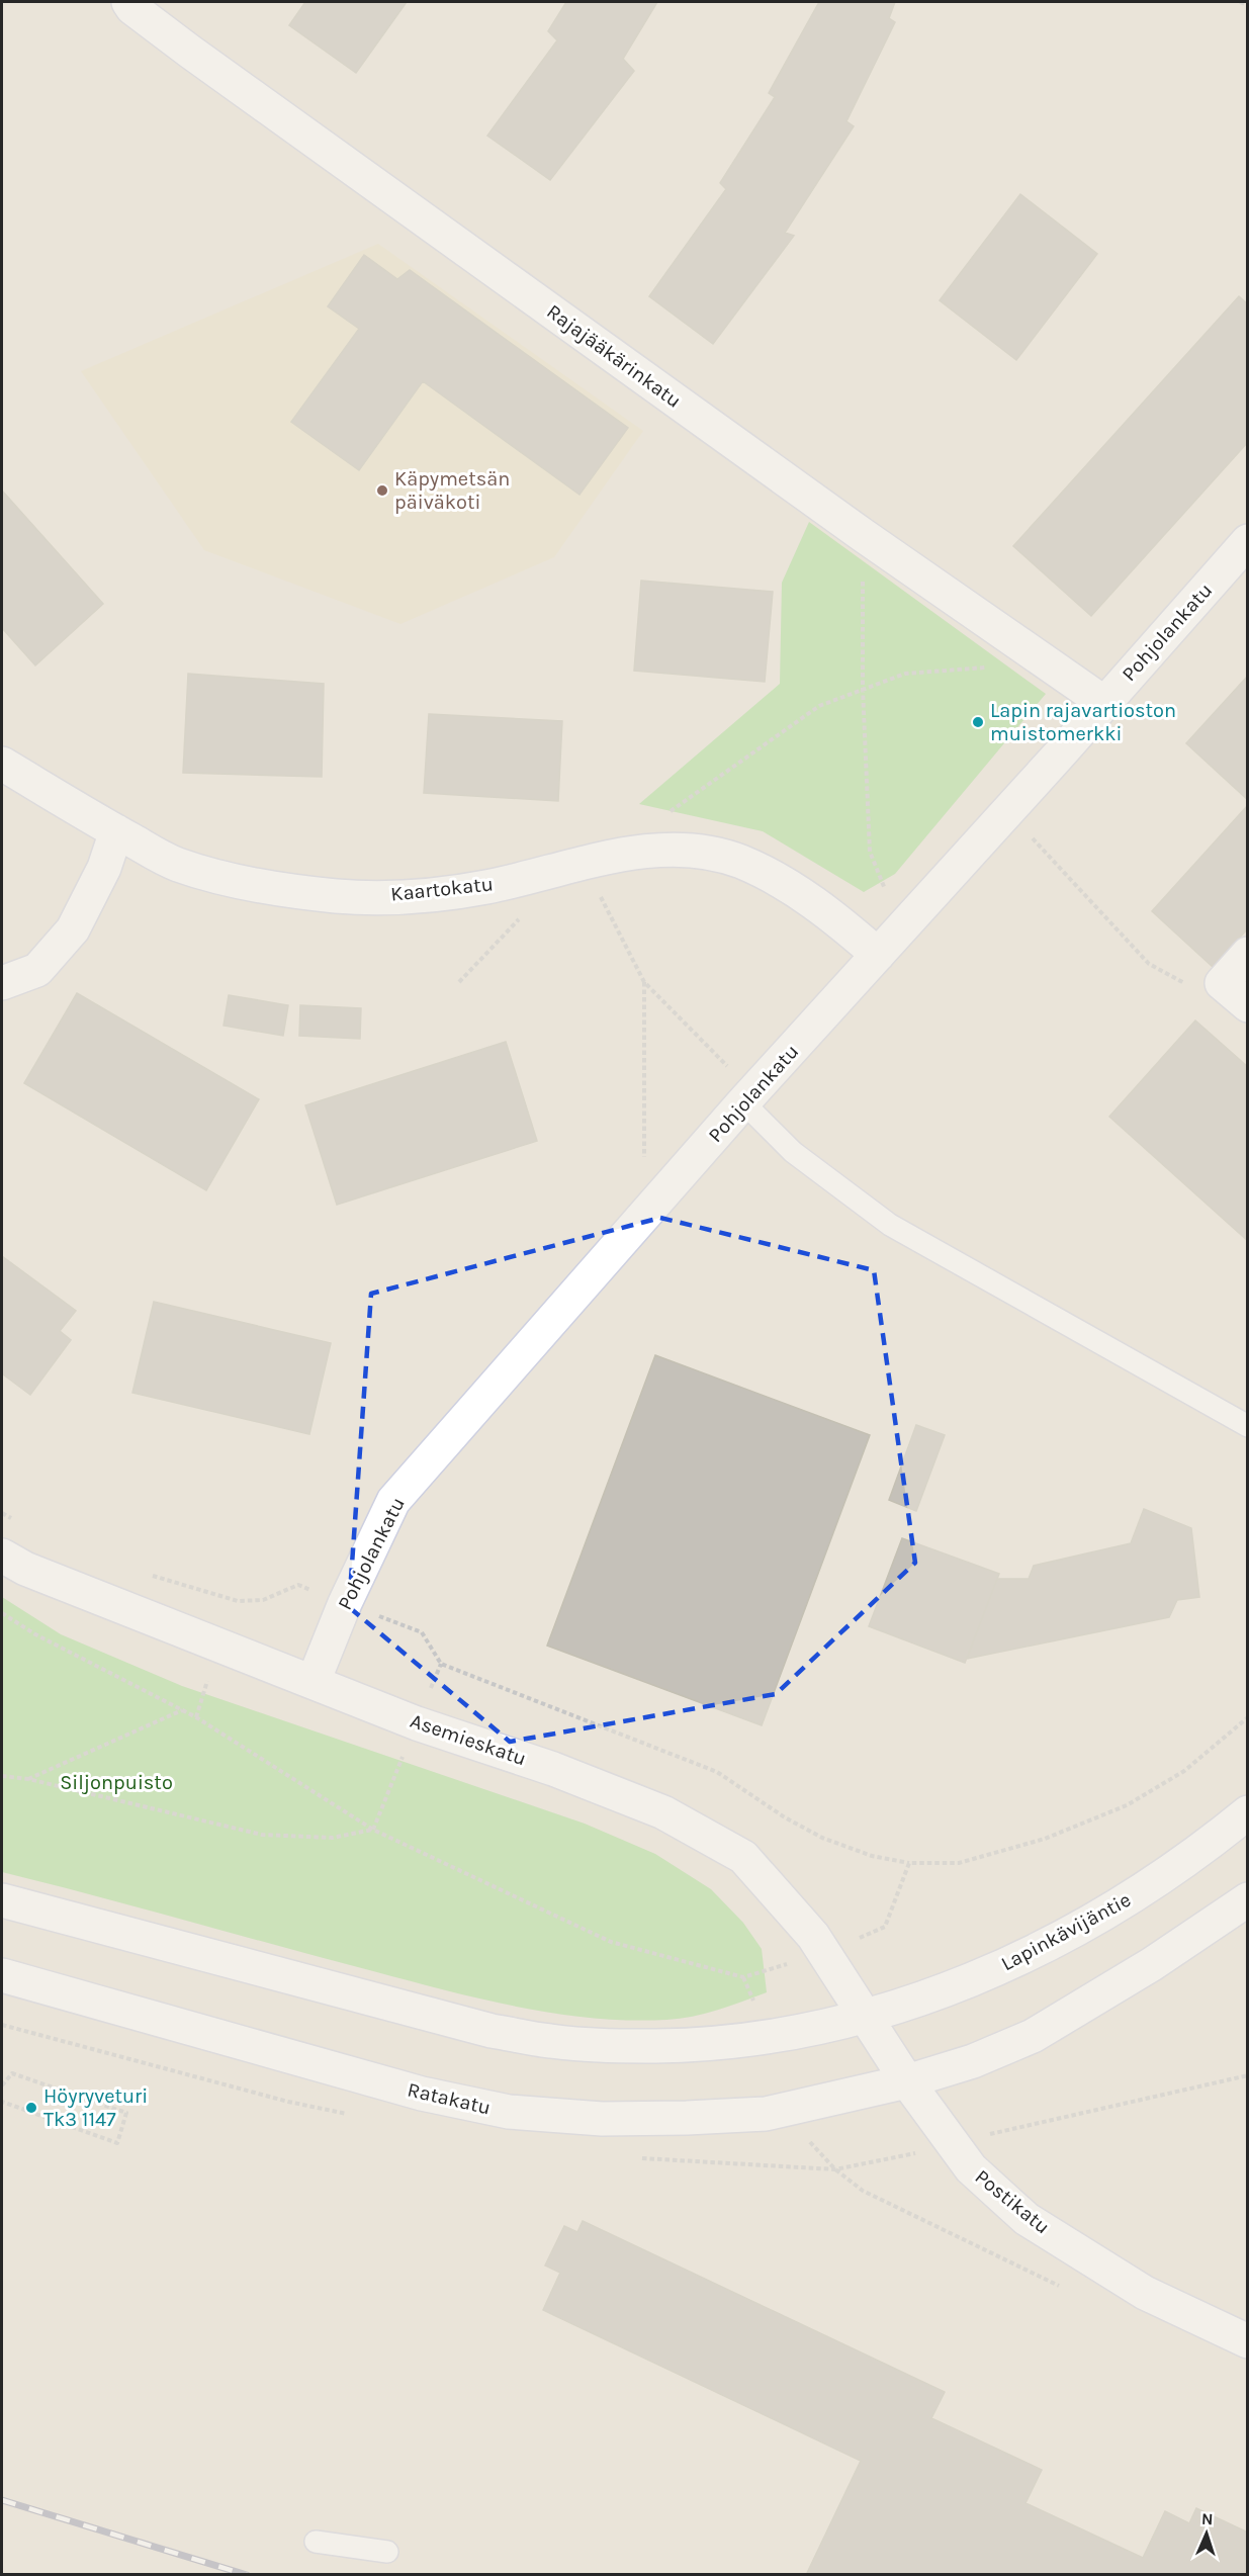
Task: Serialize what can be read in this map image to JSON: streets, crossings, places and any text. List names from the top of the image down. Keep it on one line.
{"streets":{"street":["Rajajääkärinkatu","Pohjolankatu","Kaartokatu","Asemieskatu","Lapinkävijäntie","Ratakatu","Postikatu"]},"crossings":[["Rajajääkärinkatu","Pohjolankatu"],["Pohjolankatu","Kaartokatu"],["Pohjolankatu","Asemieskatu"],["Asemieskatu","Lapinkävijäntie"],["Asemieskatu","Postikatu"],["Lapinkävijäntie","Postikatu"],["Ratakatu","Postikatu"]],"parks":["Siljonpuisto"],"places":["Käpymetsän päiväkoti","Lapin rajavartioston muistomerkki","Höyryveturi Tk3 1147"],"north":"top"}
